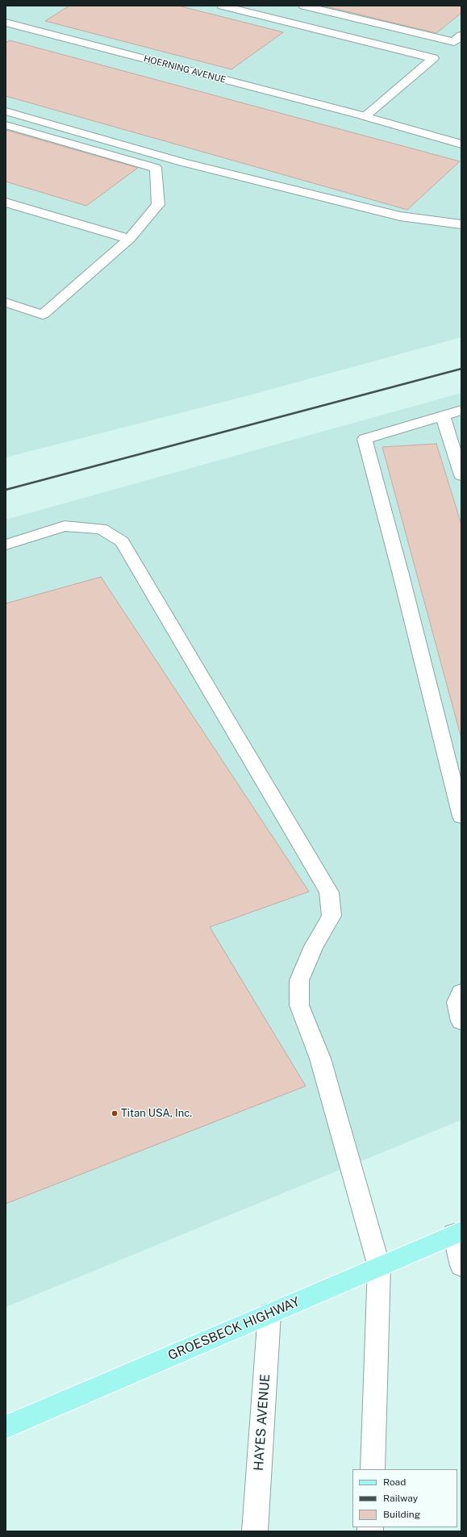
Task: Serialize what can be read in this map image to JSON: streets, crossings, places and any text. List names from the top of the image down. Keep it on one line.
{"streets":{"main road":["GROESBECK HIGHWAY"],"street":["HOERNING AVENUE","HAYES AVENUE"]},"crossings":[["GROESBECK HIGHWAY","HAYES AVENUE"]],"places":["Titan USA, Inc."],"legend":["Road","Railway","Building"]}
